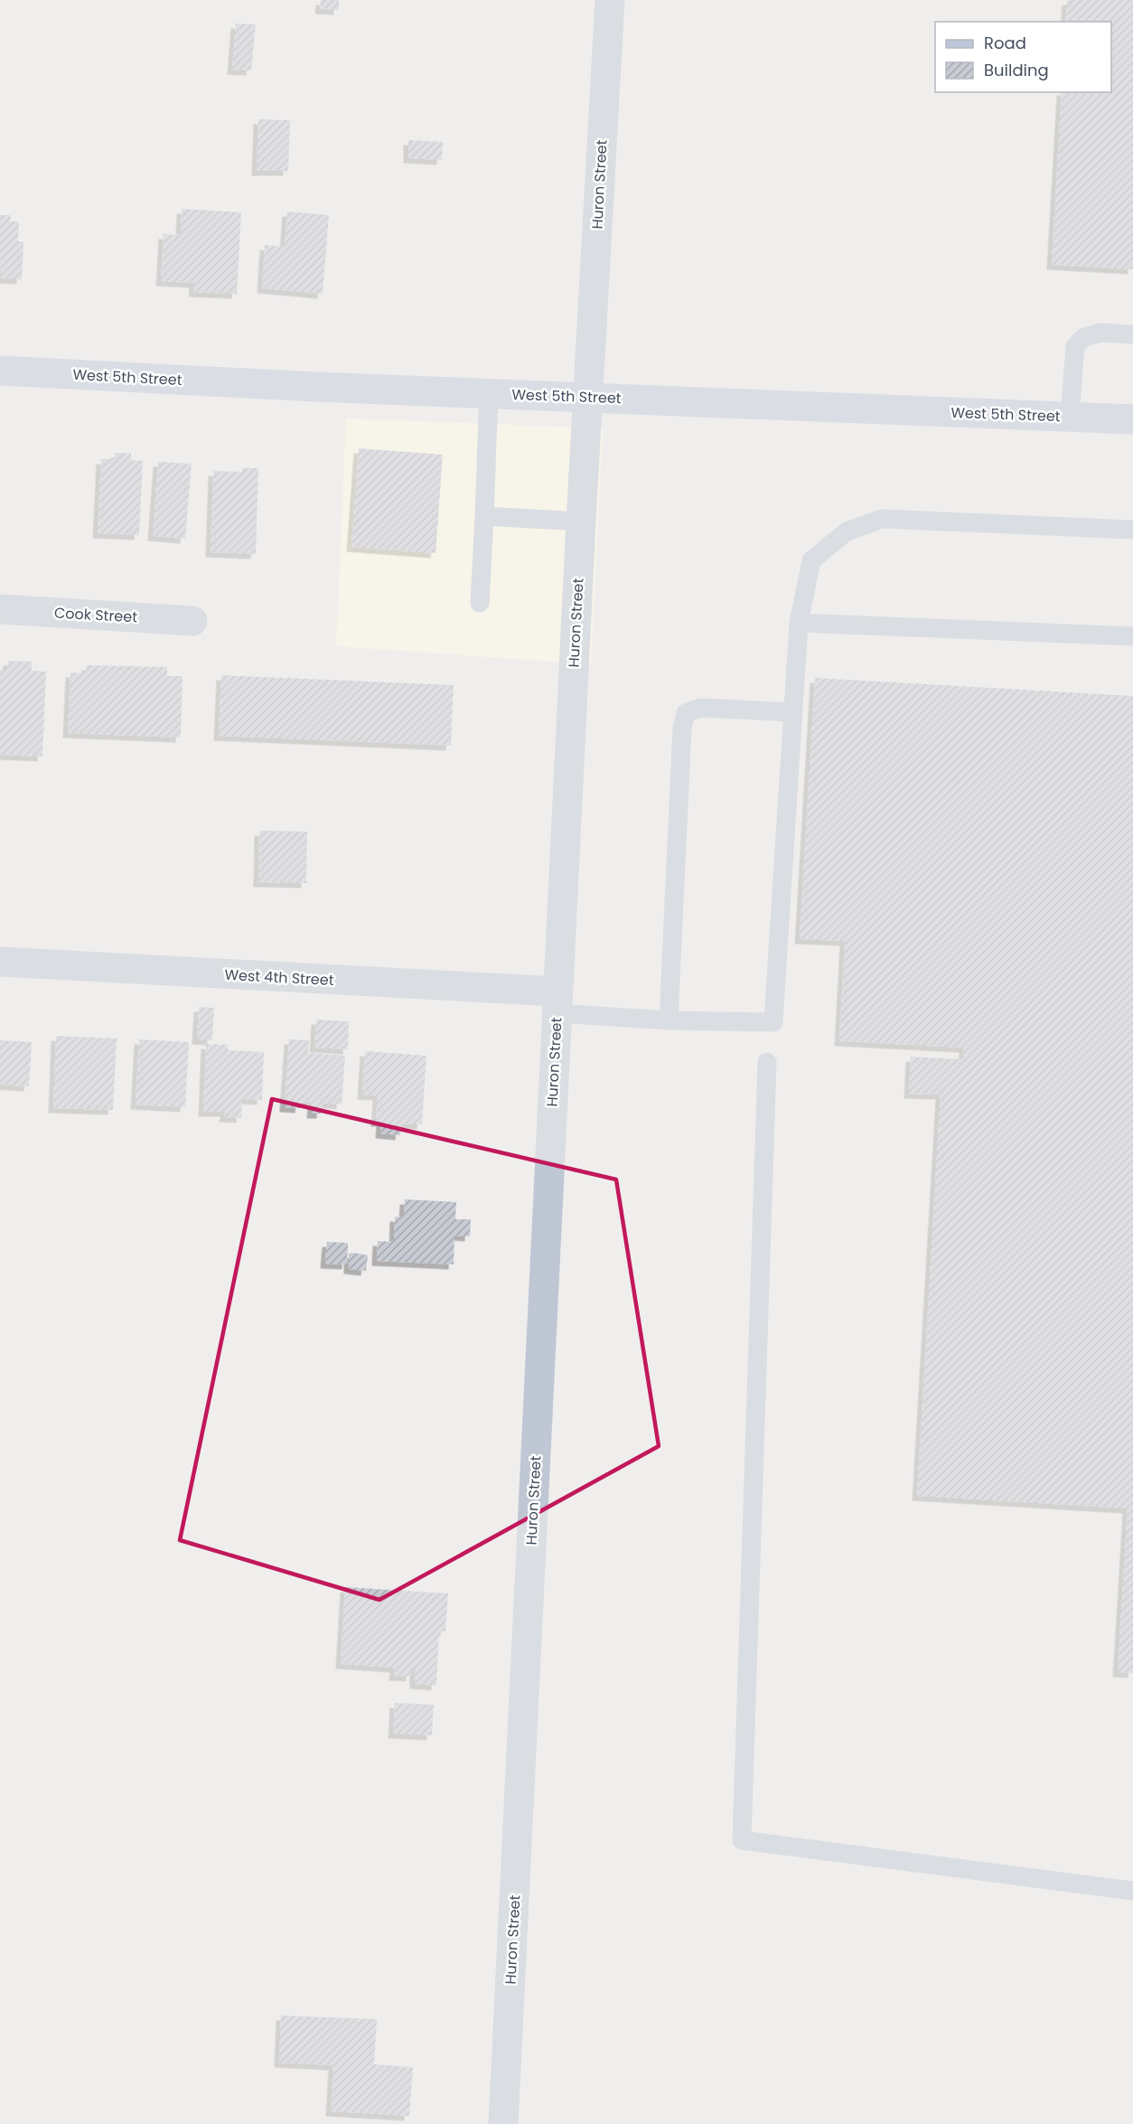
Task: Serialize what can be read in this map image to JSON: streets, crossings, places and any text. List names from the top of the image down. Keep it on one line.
{"streets":{"street":["Huron Street","West 5th Street","Cook Street","West 4th Street"]},"crossings":[["Huron Street","West 5th Street"],["Huron Street","West 4th Street"]],"legend":["Road","Building"]}
